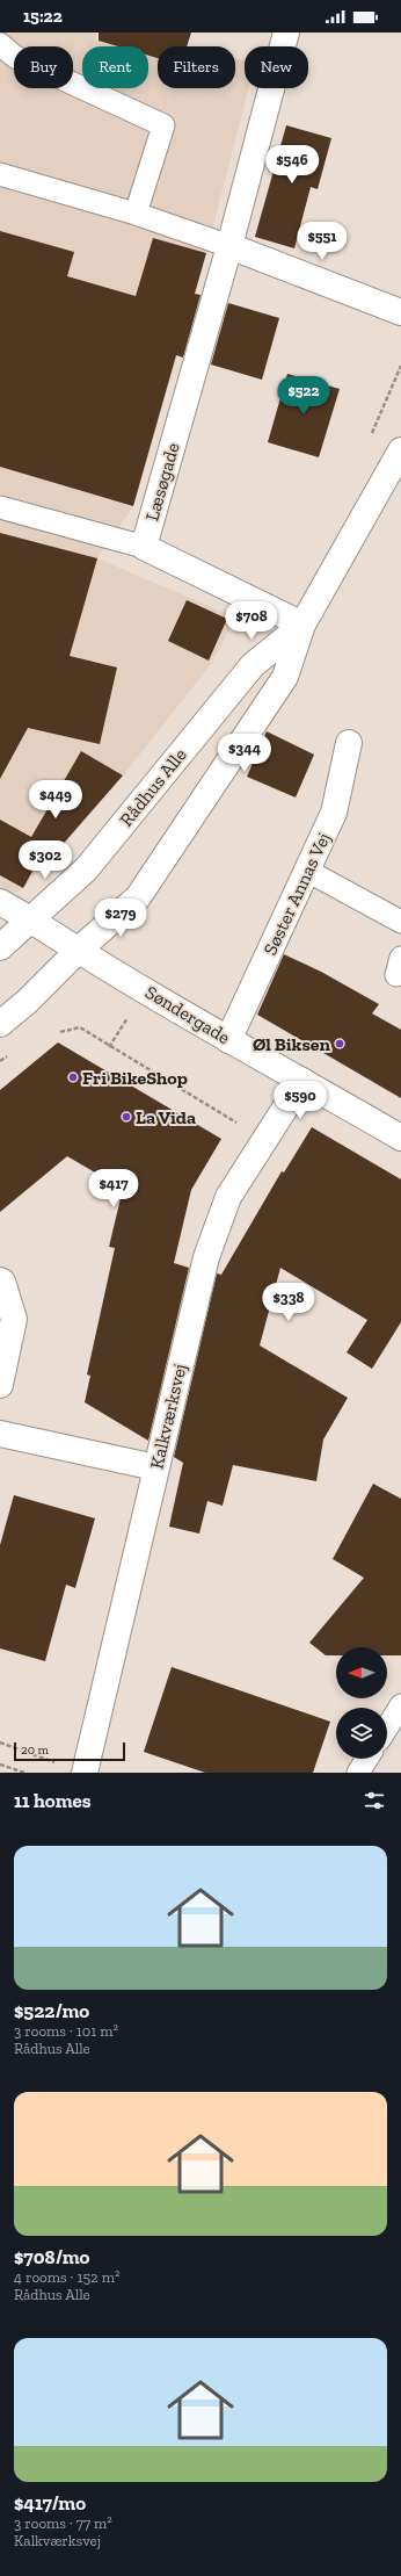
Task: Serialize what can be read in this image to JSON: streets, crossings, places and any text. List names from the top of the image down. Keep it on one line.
{"streets":{"street":["Læsøgade","Rådhus Alle","Søster Annas Vej","Søndergade","Kalkværksvej"]},"crossings":[["Læsøgade","Rådhus Alle"],["Rådhus Alle","Søndergade"],["Søster Annas Vej","Søndergade"],["Søndergade","Kalkværksvej"]],"places":["Øl Biksen","Fri BikeShop","La Vida"],"scale_bar":"20 m","north":"left","page":{"status":"15:22","chip":["Buy","Rent","Filters","New"],"price":["$546","$551","$522","$708","$344","$449","$302","$279","$590","$417","$338"],"scale":"20 m","heading":"11 homes","list":[{"name":"$522/mo","note":"3 rooms · 101 m² · Rådhus Alle"},{"name":"$708/mo","note":"4 rooms · 152 m² · Rådhus Alle"},{"name":"$417/mo","note":"3 rooms · 77 m² · Kalkværksvej"}]}}
